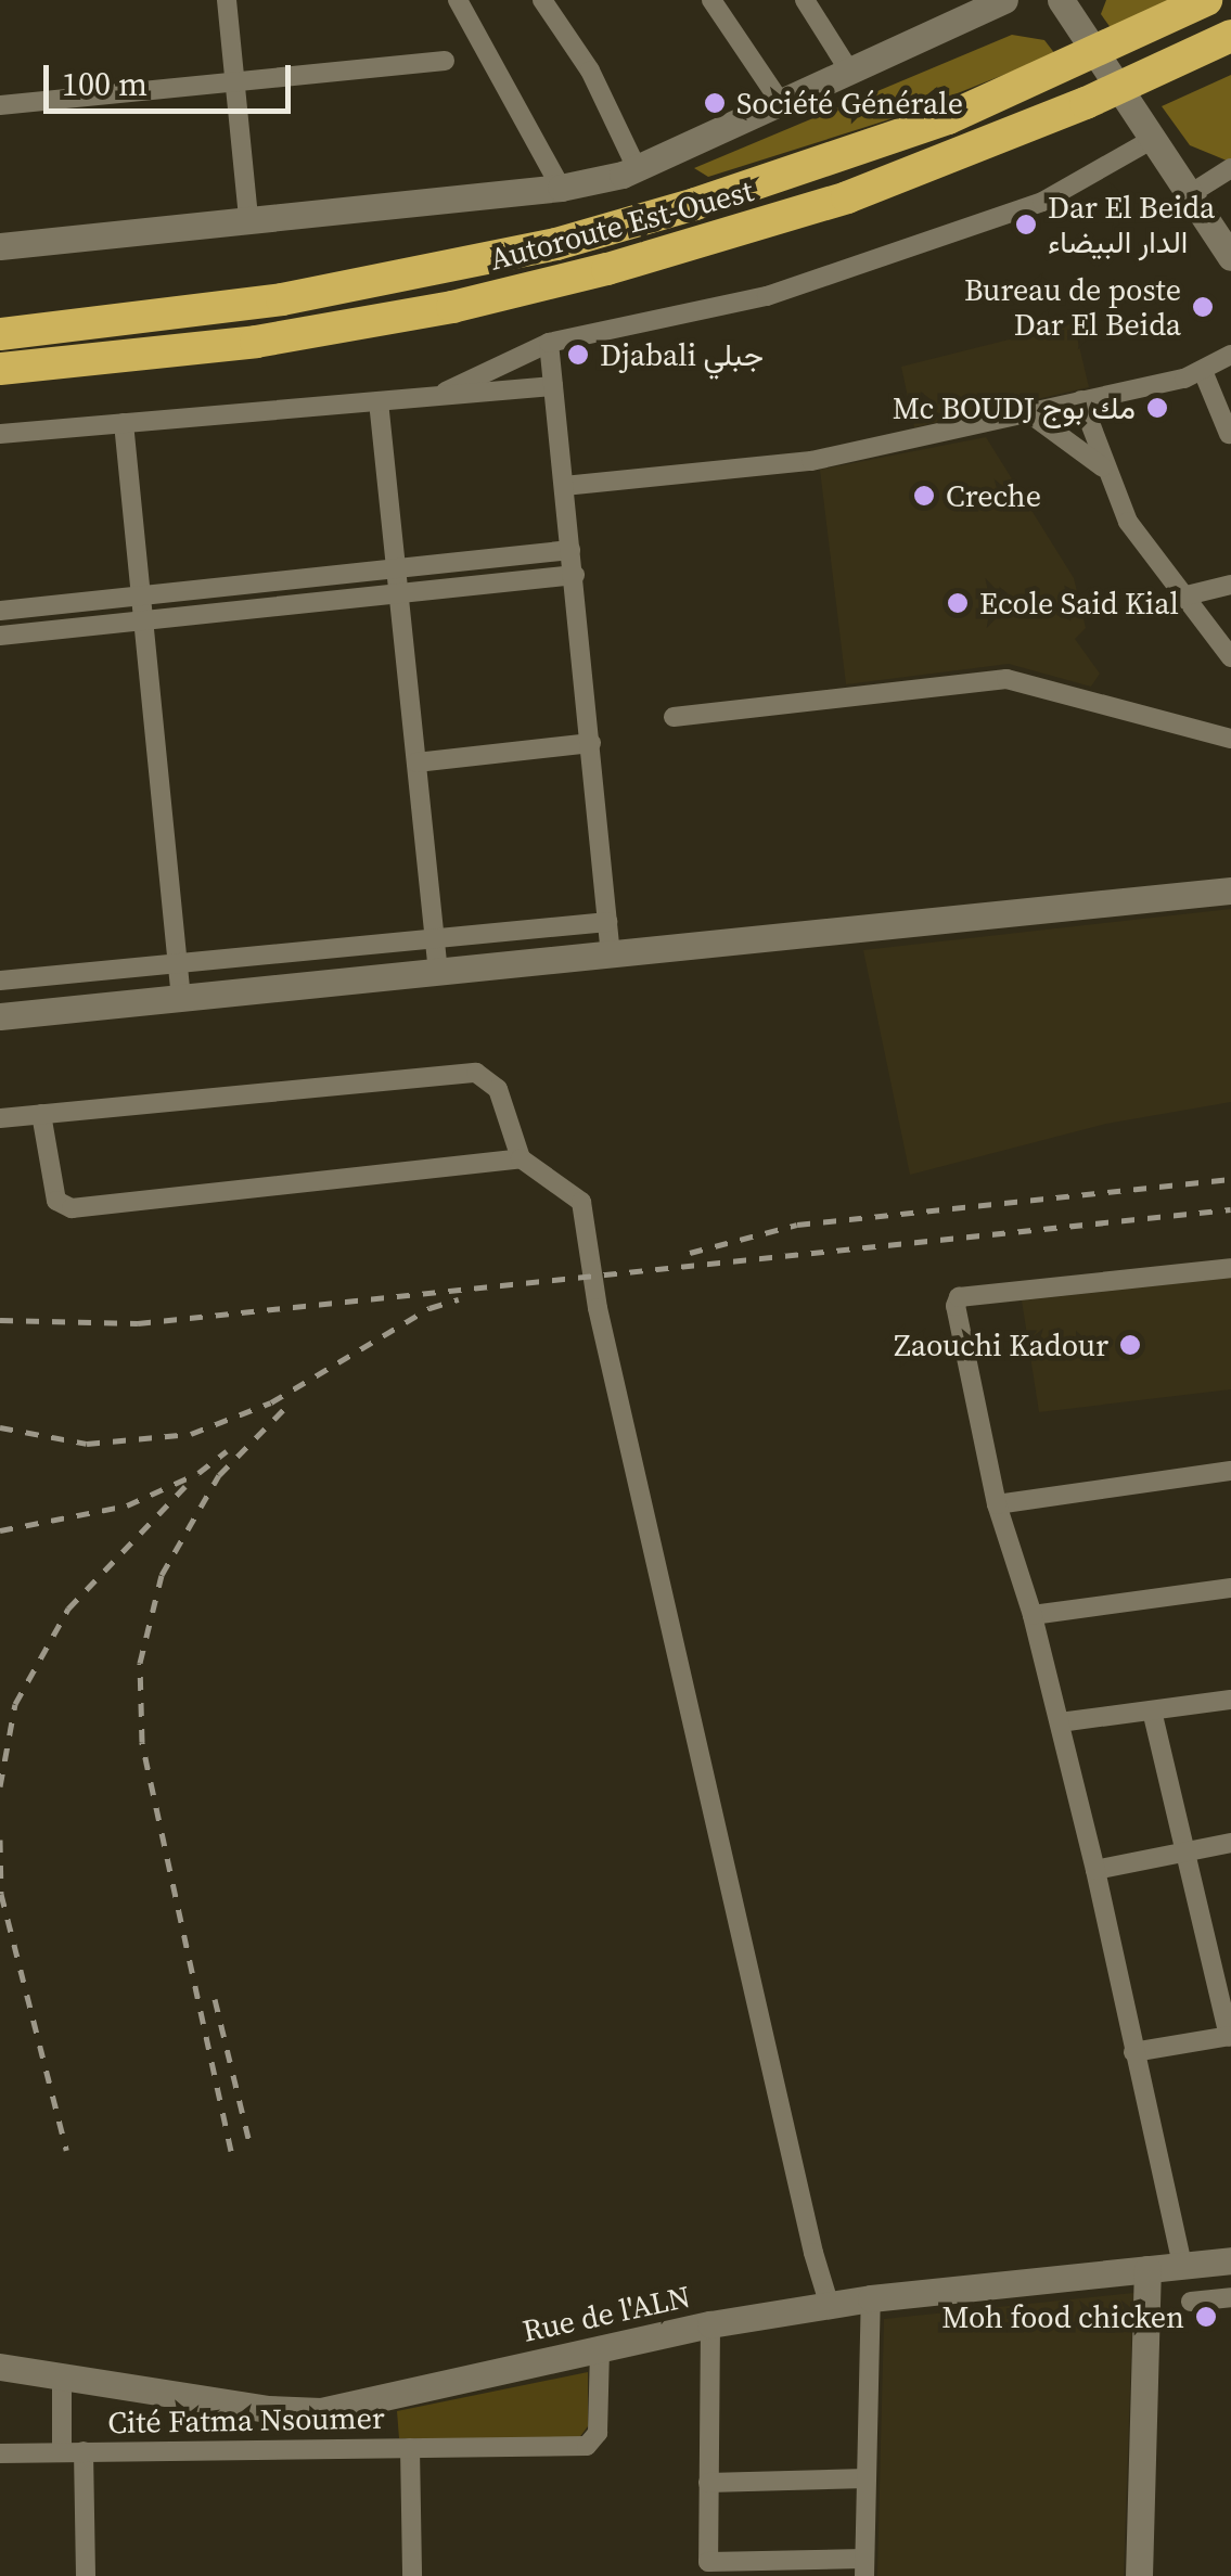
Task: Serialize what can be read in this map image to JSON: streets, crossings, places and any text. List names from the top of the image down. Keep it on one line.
{"streets":{"highway":["Autoroute Est-Ouest"],"street":["Rue de l'ALN","Cité Fatma Nsoumer"]},"crossings":[["Rue de l'ALN","Cité Fatma Nsoumer"]],"places":["Société Générale","Dar El Beida الدار البيضاء","Bureau de poste Dar El Beida","Djabali جبلي","Mc BOUDJ مك بوج","Creche","Ecole Said Kial","Zaouchi Kadour","Moh food chicken"],"scale_bar":"100 m"}
